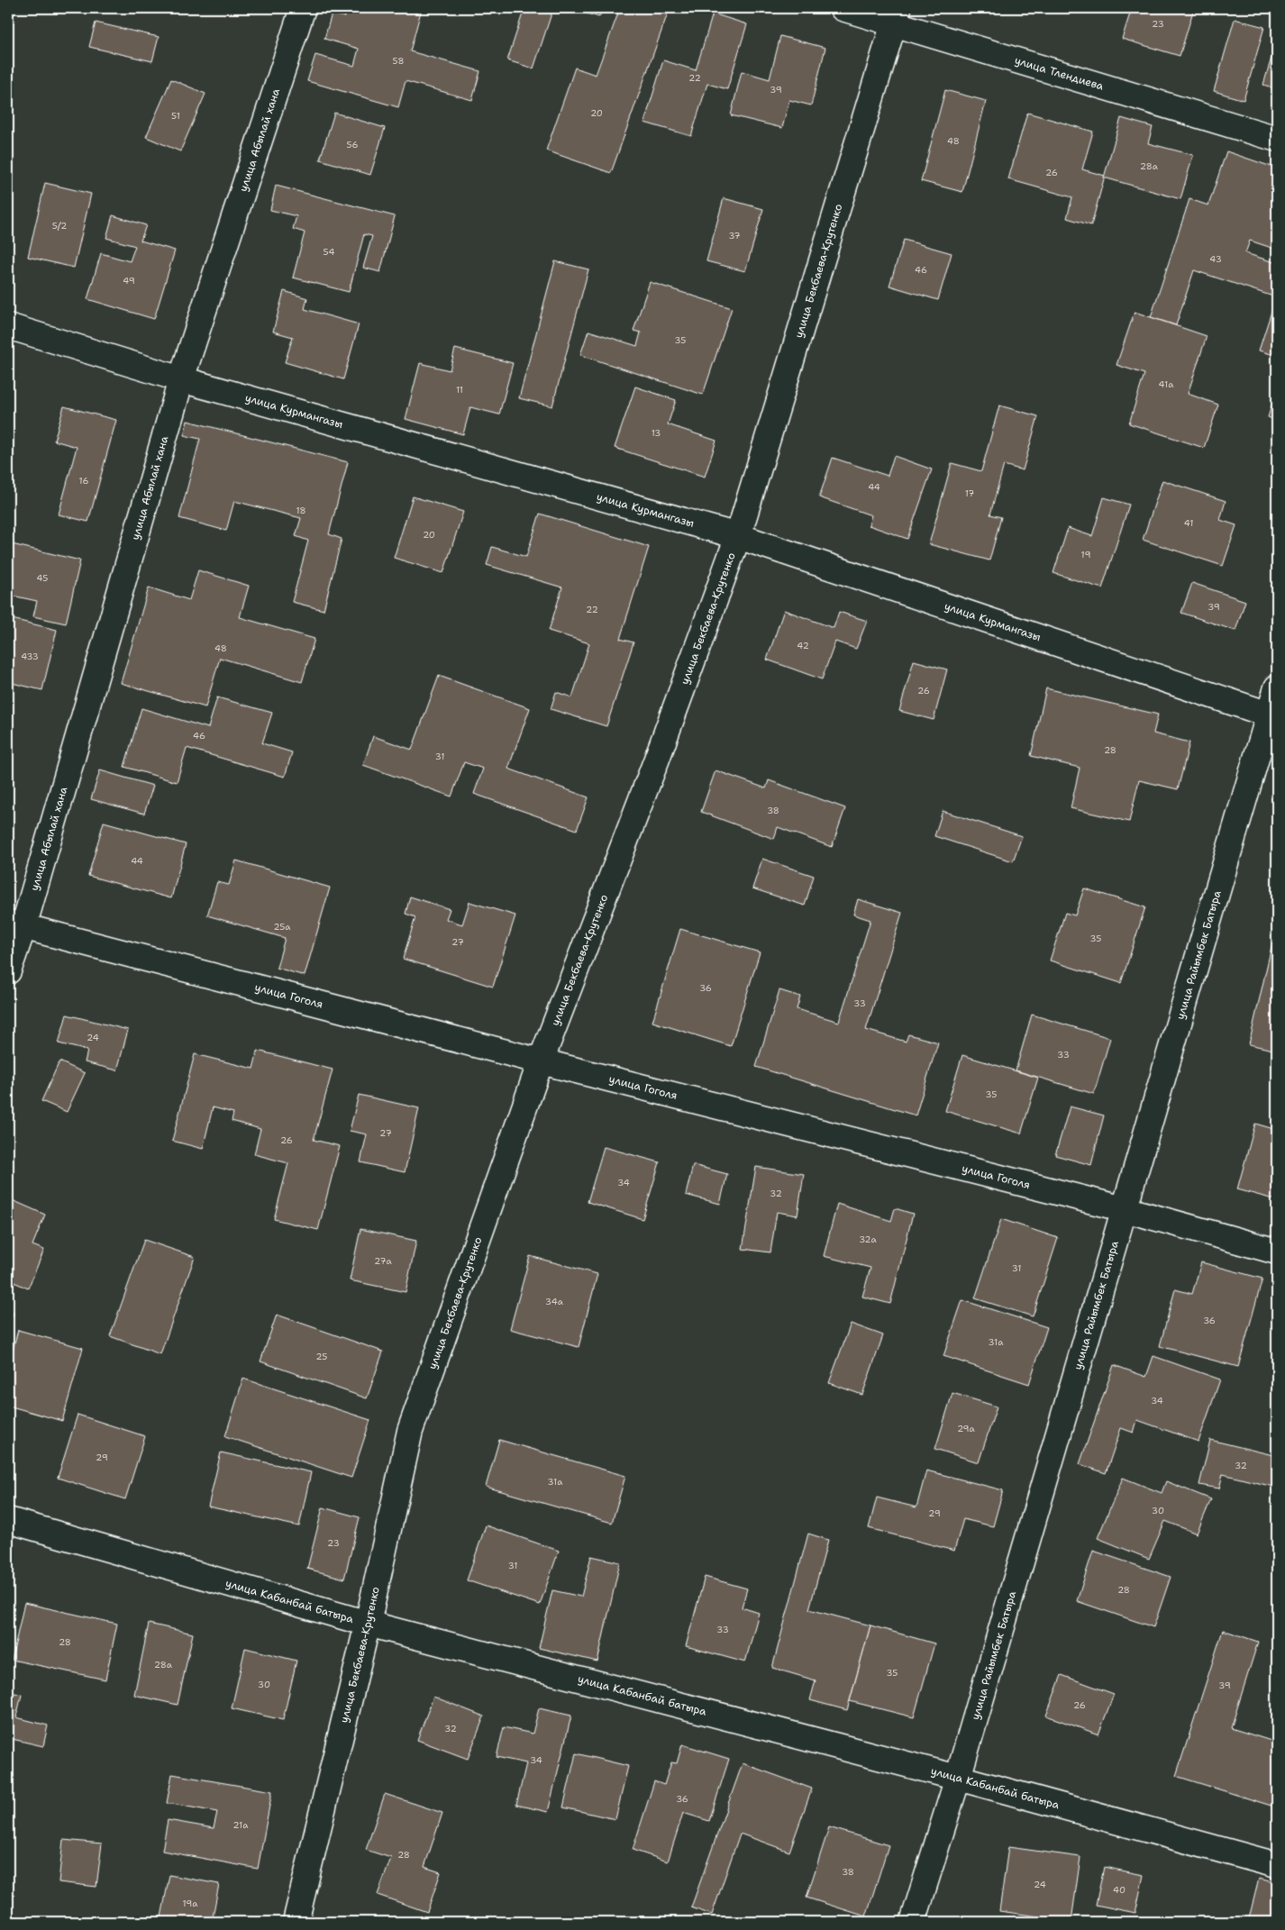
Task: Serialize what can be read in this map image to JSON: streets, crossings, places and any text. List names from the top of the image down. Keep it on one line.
{"streets":{"street":["улица Тлендиева","улица Абылай хана","улица Бекбаева-Крутенко","улица Курмангазы","улица Райымбек Батыра","улица Гоголя","улица Кабанбай батыра"]},"crossings":[["улица Тлендиева","улица Бекбаева-Крутенко"],["улица Абылай хана","улица Курмангазы"],["улица Абылай хана","улица Гоголя"],["улица Бекбаева-Крутенко","улица Курмангазы"],["улица Бекбаева-Крутенко","улица Гоголя"],["улица Бекбаева-Крутенко","улица Кабанбай батыра"],["улица Курмангазы","улица Райымбек Батыра"],["улица Райымбек Батыра","улица Гоголя"],["улица Райымбек Батыра","улица Кабанбай батыра"]],"house_numbers":["23","58","22","39","20","51","48","56","28а","26","5/2","37","54","43","46","49","35","41а","11","13","16","44","17","18","41","20","19","45","39","22","42","48","433","26","46","28","31","38","44","25а","35","27","36","33","24","33","35","27","26","34","32","32а","27а","31","34а","36","31а","25","34","29а","29","32","31а","30","29","23","31","28","33","28","28а","35","30","39","26","32","34","36","21а","28","38","24","40","19а"]}
